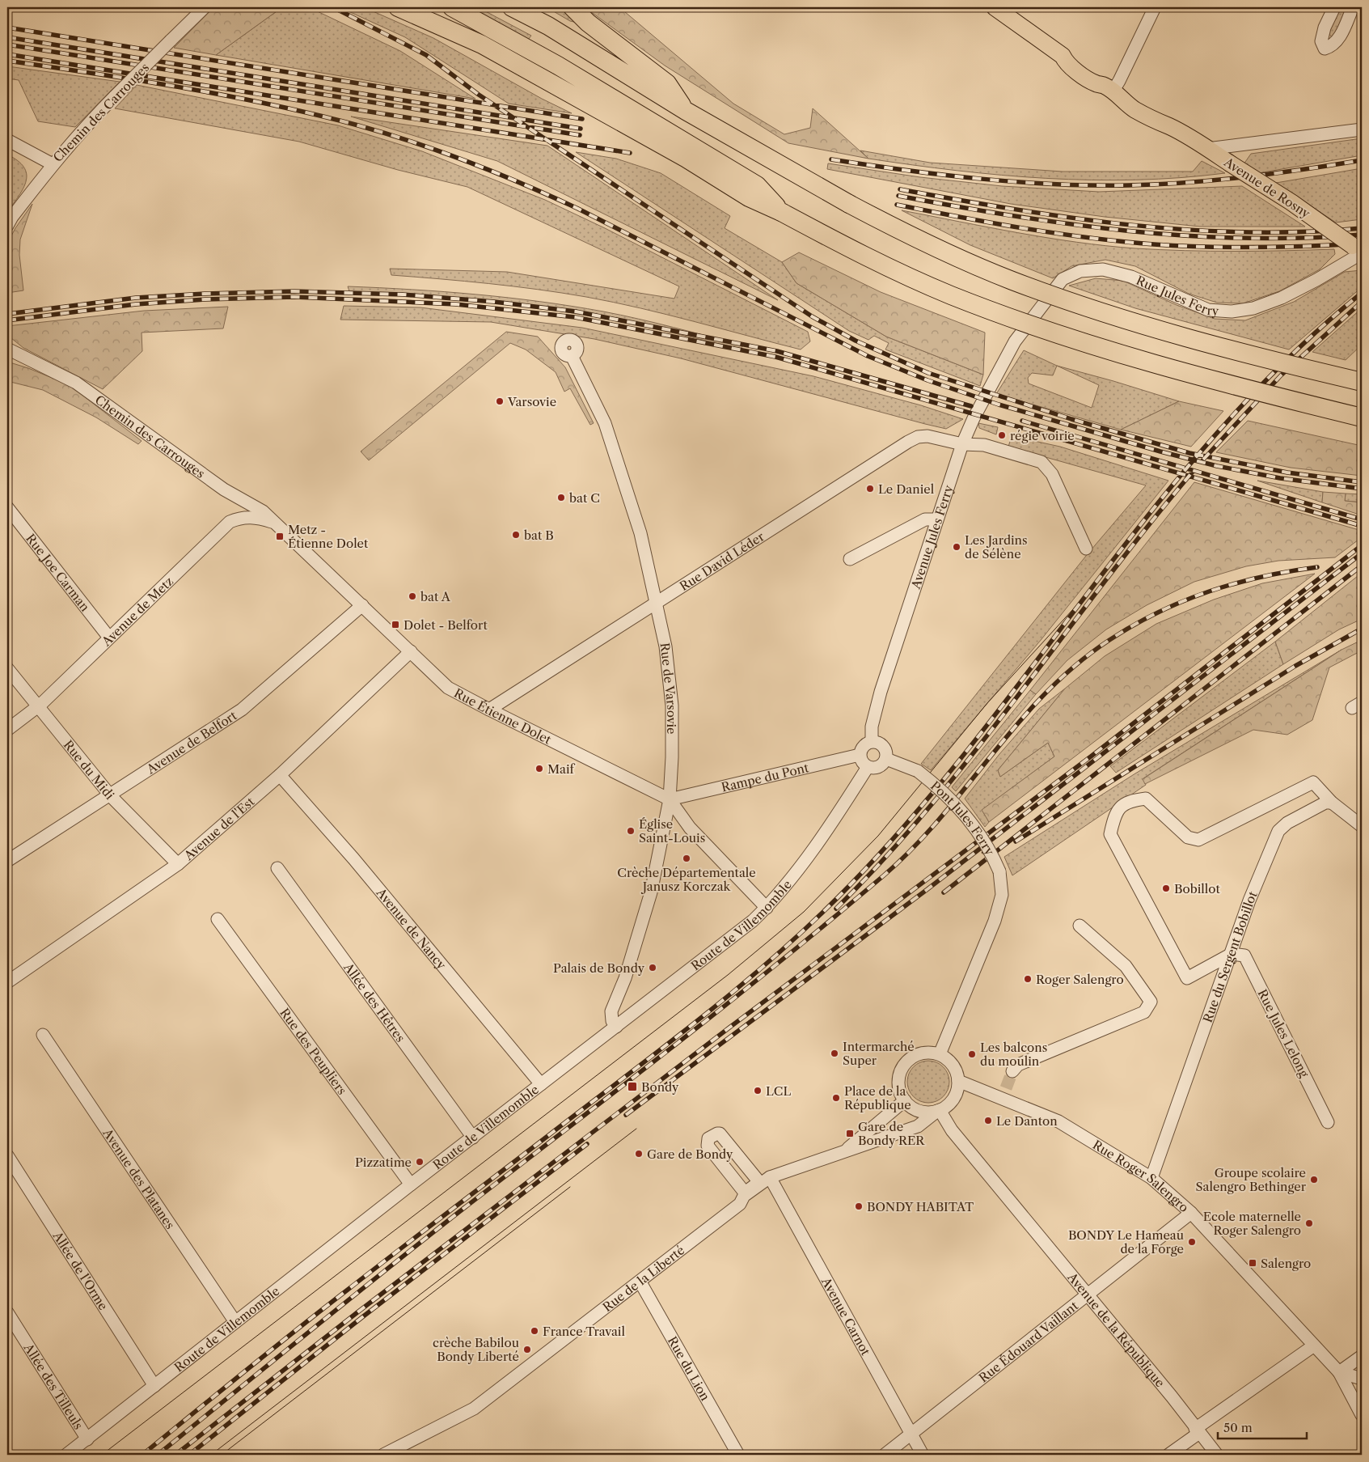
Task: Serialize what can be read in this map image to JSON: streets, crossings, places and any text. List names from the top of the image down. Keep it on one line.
{"streets":{"main road":["Avenue de Rosny"],"street":["Chemin des Carrouges","Rue Jules Ferry","Avenue Jules Ferry","Rue David Léder","Rue Joe Carman","Avenue de Metz","Rue de Varsovie","Rue Étienne Dolet","Avenue de Belfort","Rue du Midi","Rampe du Pont","Pont Jules Ferry","Avenue de l'Est","Route de Villemomble","Avenue de Nancy","Rue du Sergent Bobillot","Allée des Hêtres","Rue Jules Lelong","Rue des Peupliers","Rue Roger Salengro","Avenue des Platanes","Allée de l'Orme","Rue de la Liberté","Avenue Carnot","Avenue de la République","Rue Édouard Vaillant","Rue du Lion","Allée des Tilleuls"]},"crossings":[["Chemin des Carrouges","Rue Étienne Dolet"],["Avenue de Rosny","Rue Jules Ferry"],["Rue Jules Ferry","Avenue Jules Ferry"],["Avenue Jules Ferry","Rue David Léder"],["Avenue Jules Ferry","Rampe du Pont"],["Avenue Jules Ferry","Pont Jules Ferry"],["Avenue Jules Ferry","Route de Villemomble"],["Rue David Léder","Rue de Varsovie"],["Rue David Léder","Rue Étienne Dolet"],["Rue Joe Carman","Avenue de Metz"],["Avenue de Metz","Rue Étienne Dolet"],["Avenue de Metz","Rue du Midi"],["Rue de Varsovie","Rue Étienne Dolet"],["Rue de Varsovie","Rampe du Pont"],["Rue de Varsovie","Route de Villemomble"],["Rue Étienne Dolet","Avenue de Belfort"],["Rue Étienne Dolet","Rampe du Pont"],["Rue Étienne Dolet","Avenue de l'Est"],["Rue Étienne Dolet","Route de Villemomble"],["Avenue de Belfort","Rue du Midi"],["Rue du Midi","Avenue de l'Est"],["Rampe du Pont","Pont Jules Ferry"],["Rampe du Pont","Route de Villemomble"],["Pont Jules Ferry","Route de Villemomble"],["Pont Jules Ferry","Rue Roger Salengro"],["Pont Jules Ferry","Rue de la Liberté"],["Pont Jules Ferry","Avenue de la République"],["Avenue de l'Est","Avenue de Nancy"],["Route de Villemomble","Avenue de Nancy"],["Route de Villemomble","Allée des Hêtres"],["Route de Villemomble","Rue des Peupliers"],["Route de Villemomble","Avenue des Platanes"],["Route de Villemomble","Allée de l'Orme"],["Route de Villemomble","Allée des Tilleuls"],["Rue du Sergent Bobillot","Rue Jules Lelong"],["Rue du Sergent Bobillot","Rue Roger Salengro"],["Rue Roger Salengro","Rue de la Liberté"],["Rue Roger Salengro","Avenue de la République"],["Rue Roger Salengro","Rue Édouard Vaillant"],["Rue de la Liberté","Avenue Carnot"],["Rue de la Liberté","Avenue de la République"],["Rue de la Liberté","Rue du Lion"],["Avenue Carnot","Rue Édouard Vaillant"],["Avenue de la République","Rue Édouard Vaillant"]],"places":{"other":["Varsovie","régie voirie","Le Daniel","bat C","bat B","Les Jardins de Sélène","bat A","Maif","Église Saint-Louis","Crèche Départementale Janusz Korczak","Bobillot","Palais de Bondy","Roger Salengro","Intermarché Super","Les balcons du moulin","LCL","Place de la République","Le Danton","Gare de Bondy","Pizzatime","Groupe scolaire Salengro Bethinger","BONDY HABITAT","Ecole maternelle Roger Salengro","BONDY Le Hameau de la Forge","France Travail","crèche Babilou Bondy Liberté"],"transit":["Metz - Étienne Dolet","Dolet - Belfort","Bondy","Gare de Bondy RER","Salengro"]},"scale_bar":"50 m"}
